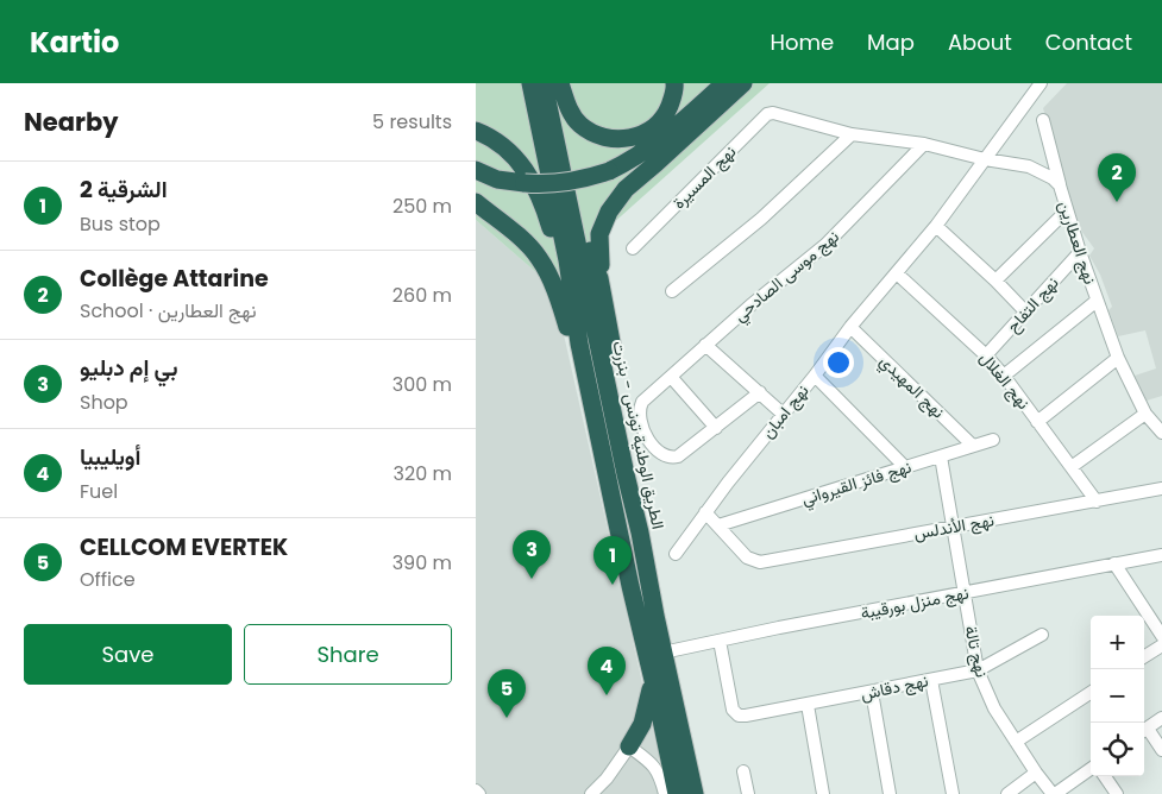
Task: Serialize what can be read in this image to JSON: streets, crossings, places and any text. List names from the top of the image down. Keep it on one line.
{"streets":{"highway":["الطريق الوطنية تونس - بنزرت"],"street":["نهج المسيرة","نهج العطارين","نهج موسى الصادحي","نهج التفاح","نهج الغلال","نهج المهيدي","نهج امبان","نهج فائز القيرواني","نهج الأندلس","نهج منزل بورقيبة","نهج تالة","نهج دقاش"]},"crossings":[["نهج المسيرة","نهج العطارين"],["نهج العطارين","نهج موسى الصادحي"],["نهج العطارين","نهج التفاح"],["نهج العطارين","نهج امبان"],["نهج التفاح","نهج الغلال"],["نهج الغلال","نهج امبان"],["نهج الغلال","نهج الأندلس"],["نهج المهيدي","نهج امبان"],["نهج المهيدي","نهج فائز القيرواني"],["الطريق الوطنية تونس - بنزرت","نهج منزل بورقيبة"],["نهج فائز القيرواني","نهج الأندلس"],["نهج فائز القيرواني","نهج تالة"],["نهج الأندلس","نهج تالة"],["نهج منزل بورقيبة","نهج تالة"],["نهج منزل بورقيبة","نهج دقاش"],["نهج تالة","نهج دقاش"]],"page":{"header":"Kartio","nav":["Home","Map","About","Contact"],"heading":["Nearby","5 results"],"pins":["2","3","1","4","5"],"list":[{"mark":"1","name":"الشرقية 2","note":"Bus stop","value":"250 m"},{"mark":"2","name":"Collège Attarine","note":"School · نهج العطارين","value":"260 m"},{"mark":"3","name":"بي إم دبليو","note":"Shop","value":"300 m"},{"mark":"4","name":"أويليبيا","note":"Fuel","value":"320 m"},{"mark":"5","name":"CELLCOM EVERTEK","note":"Office","value":"390 m"}],"buttons":["Save","Share"],"map_buttons":["+","−"]}}
